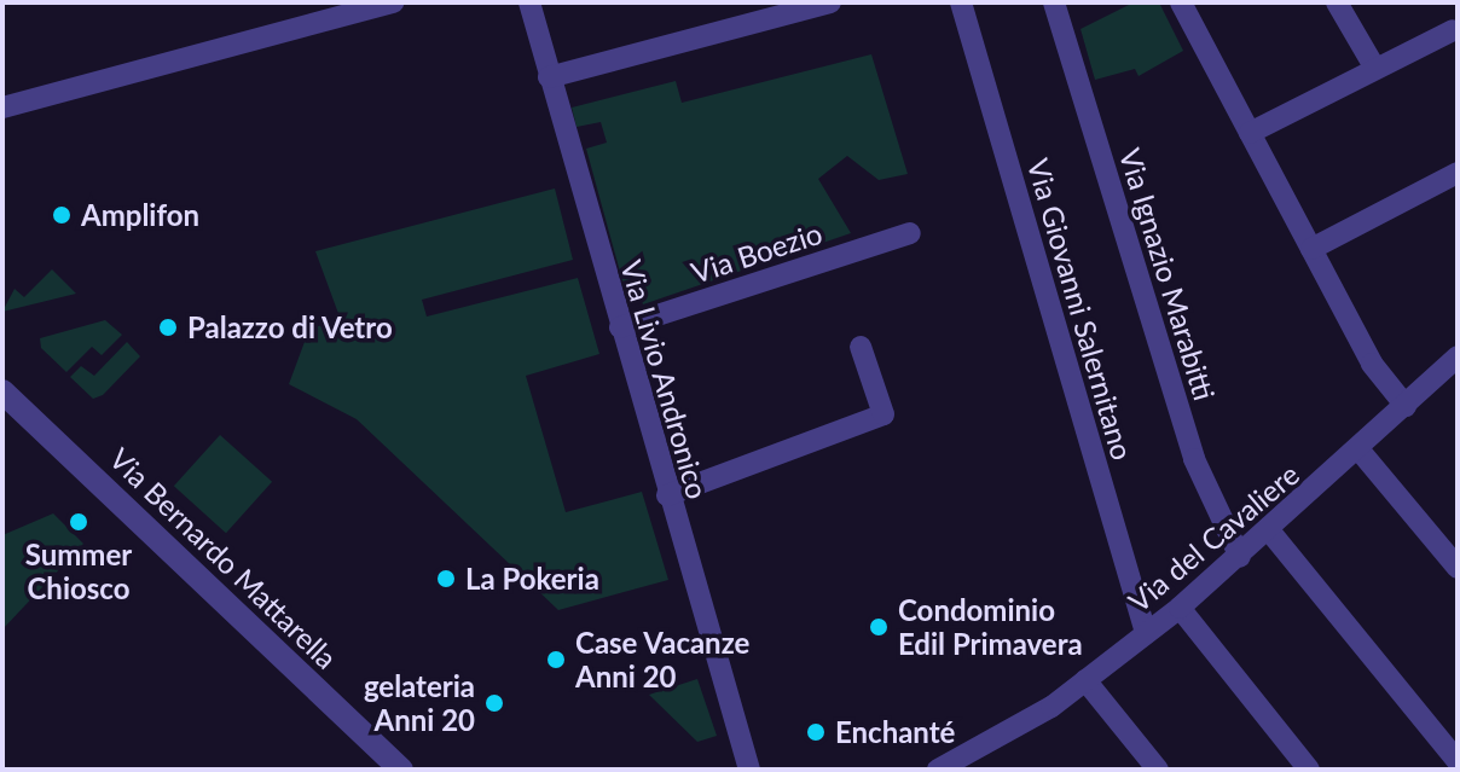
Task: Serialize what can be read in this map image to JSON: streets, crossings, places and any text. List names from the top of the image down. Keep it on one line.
{"streets":{"street":["Via Boezio","Via Ignazio Marabitti","Via Giovanni Salernitano","Via Livio Andronico","Via del Cavaliere","Via Bernardo Mattarella"]},"crossings":[["Via Boezio","Via Livio Andronico"],["Via Ignazio Marabitti","Via del Cavaliere"],["Via Giovanni Salernitano","Via del Cavaliere"]],"places":["Amplifon","Palazzo di Vetro","Summer Chiosco","La Pokeria","Condominio Edil Primavera","Case Vacanze Anni 20","gelateria Anni 20","Enchanté"]}
